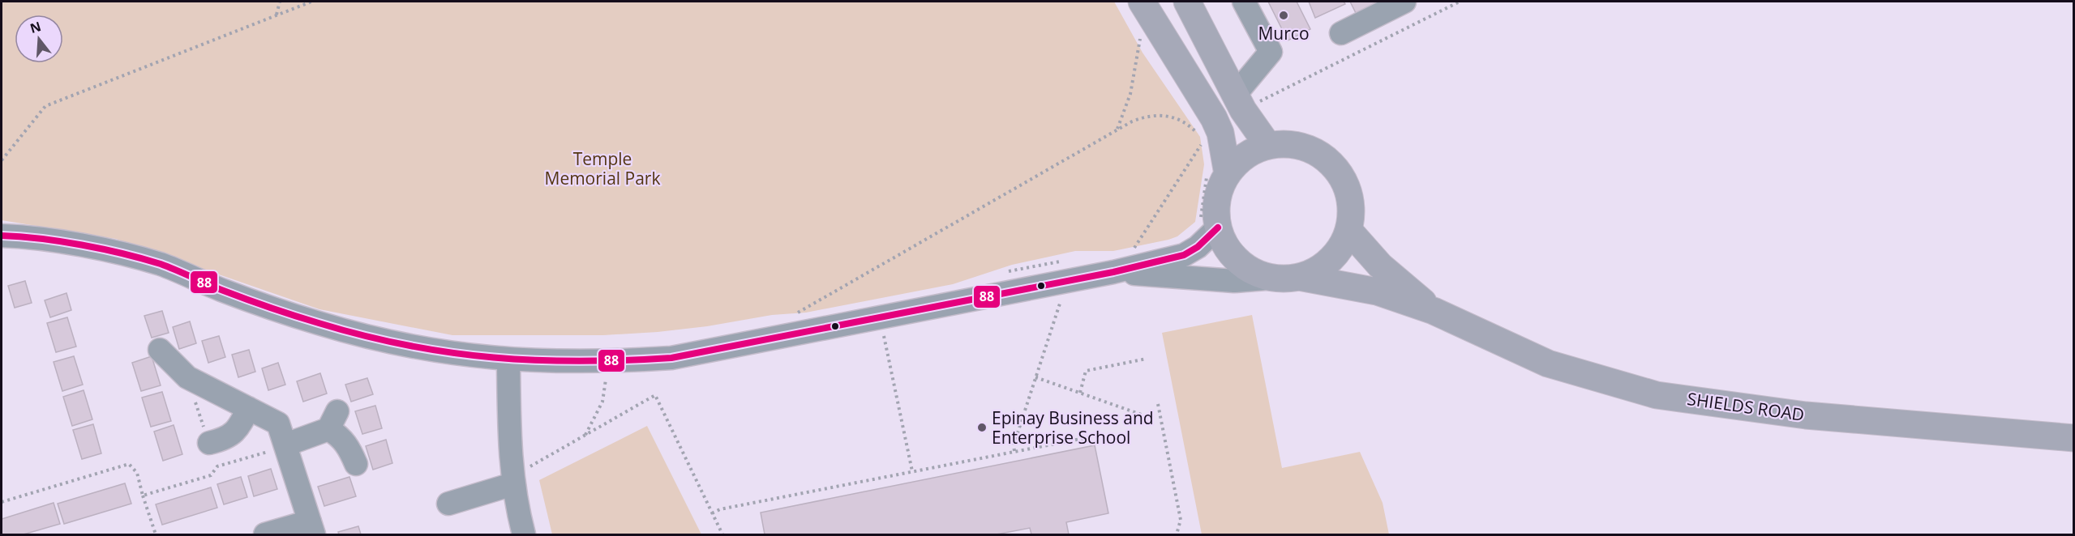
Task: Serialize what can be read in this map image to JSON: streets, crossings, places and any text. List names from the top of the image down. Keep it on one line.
{"streets":{"highway":["SHIELDS ROAD"]},"parks":["Temple Memorial Park"],"places":["Murco","Epinay Business and Enterprise School"],"lines":["transit line 88"],"north":"top"}
